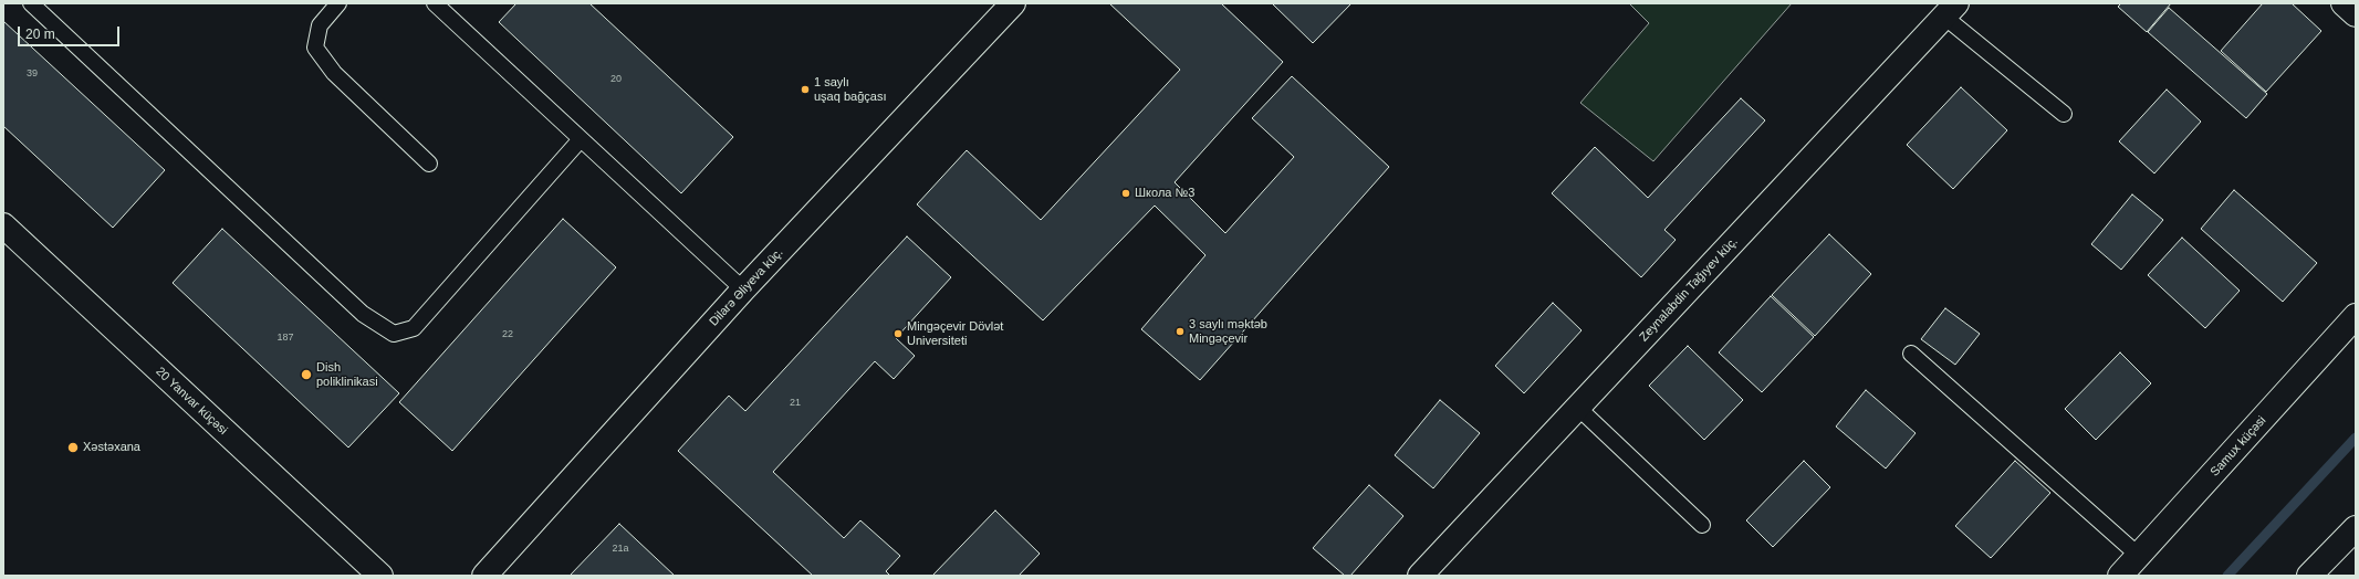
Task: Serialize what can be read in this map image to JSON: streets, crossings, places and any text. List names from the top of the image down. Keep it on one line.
{"streets":{"street":["Dilarə Əliyeva küç.","Zeynalabdin Tağıyev küç.","20 Yanvar küçəsi","Samux küçəsi"]},"places":["1 saylı uşaq bağçası","Школа №3","3 saylı məktəb Mingəçevir","Mingəçevir Dövlət Universiteti","Dish poliklinikasi","Xəstəxana"],"house_numbers":["39","20","22","187","21","21а"],"scale_bar":"20 m"}
